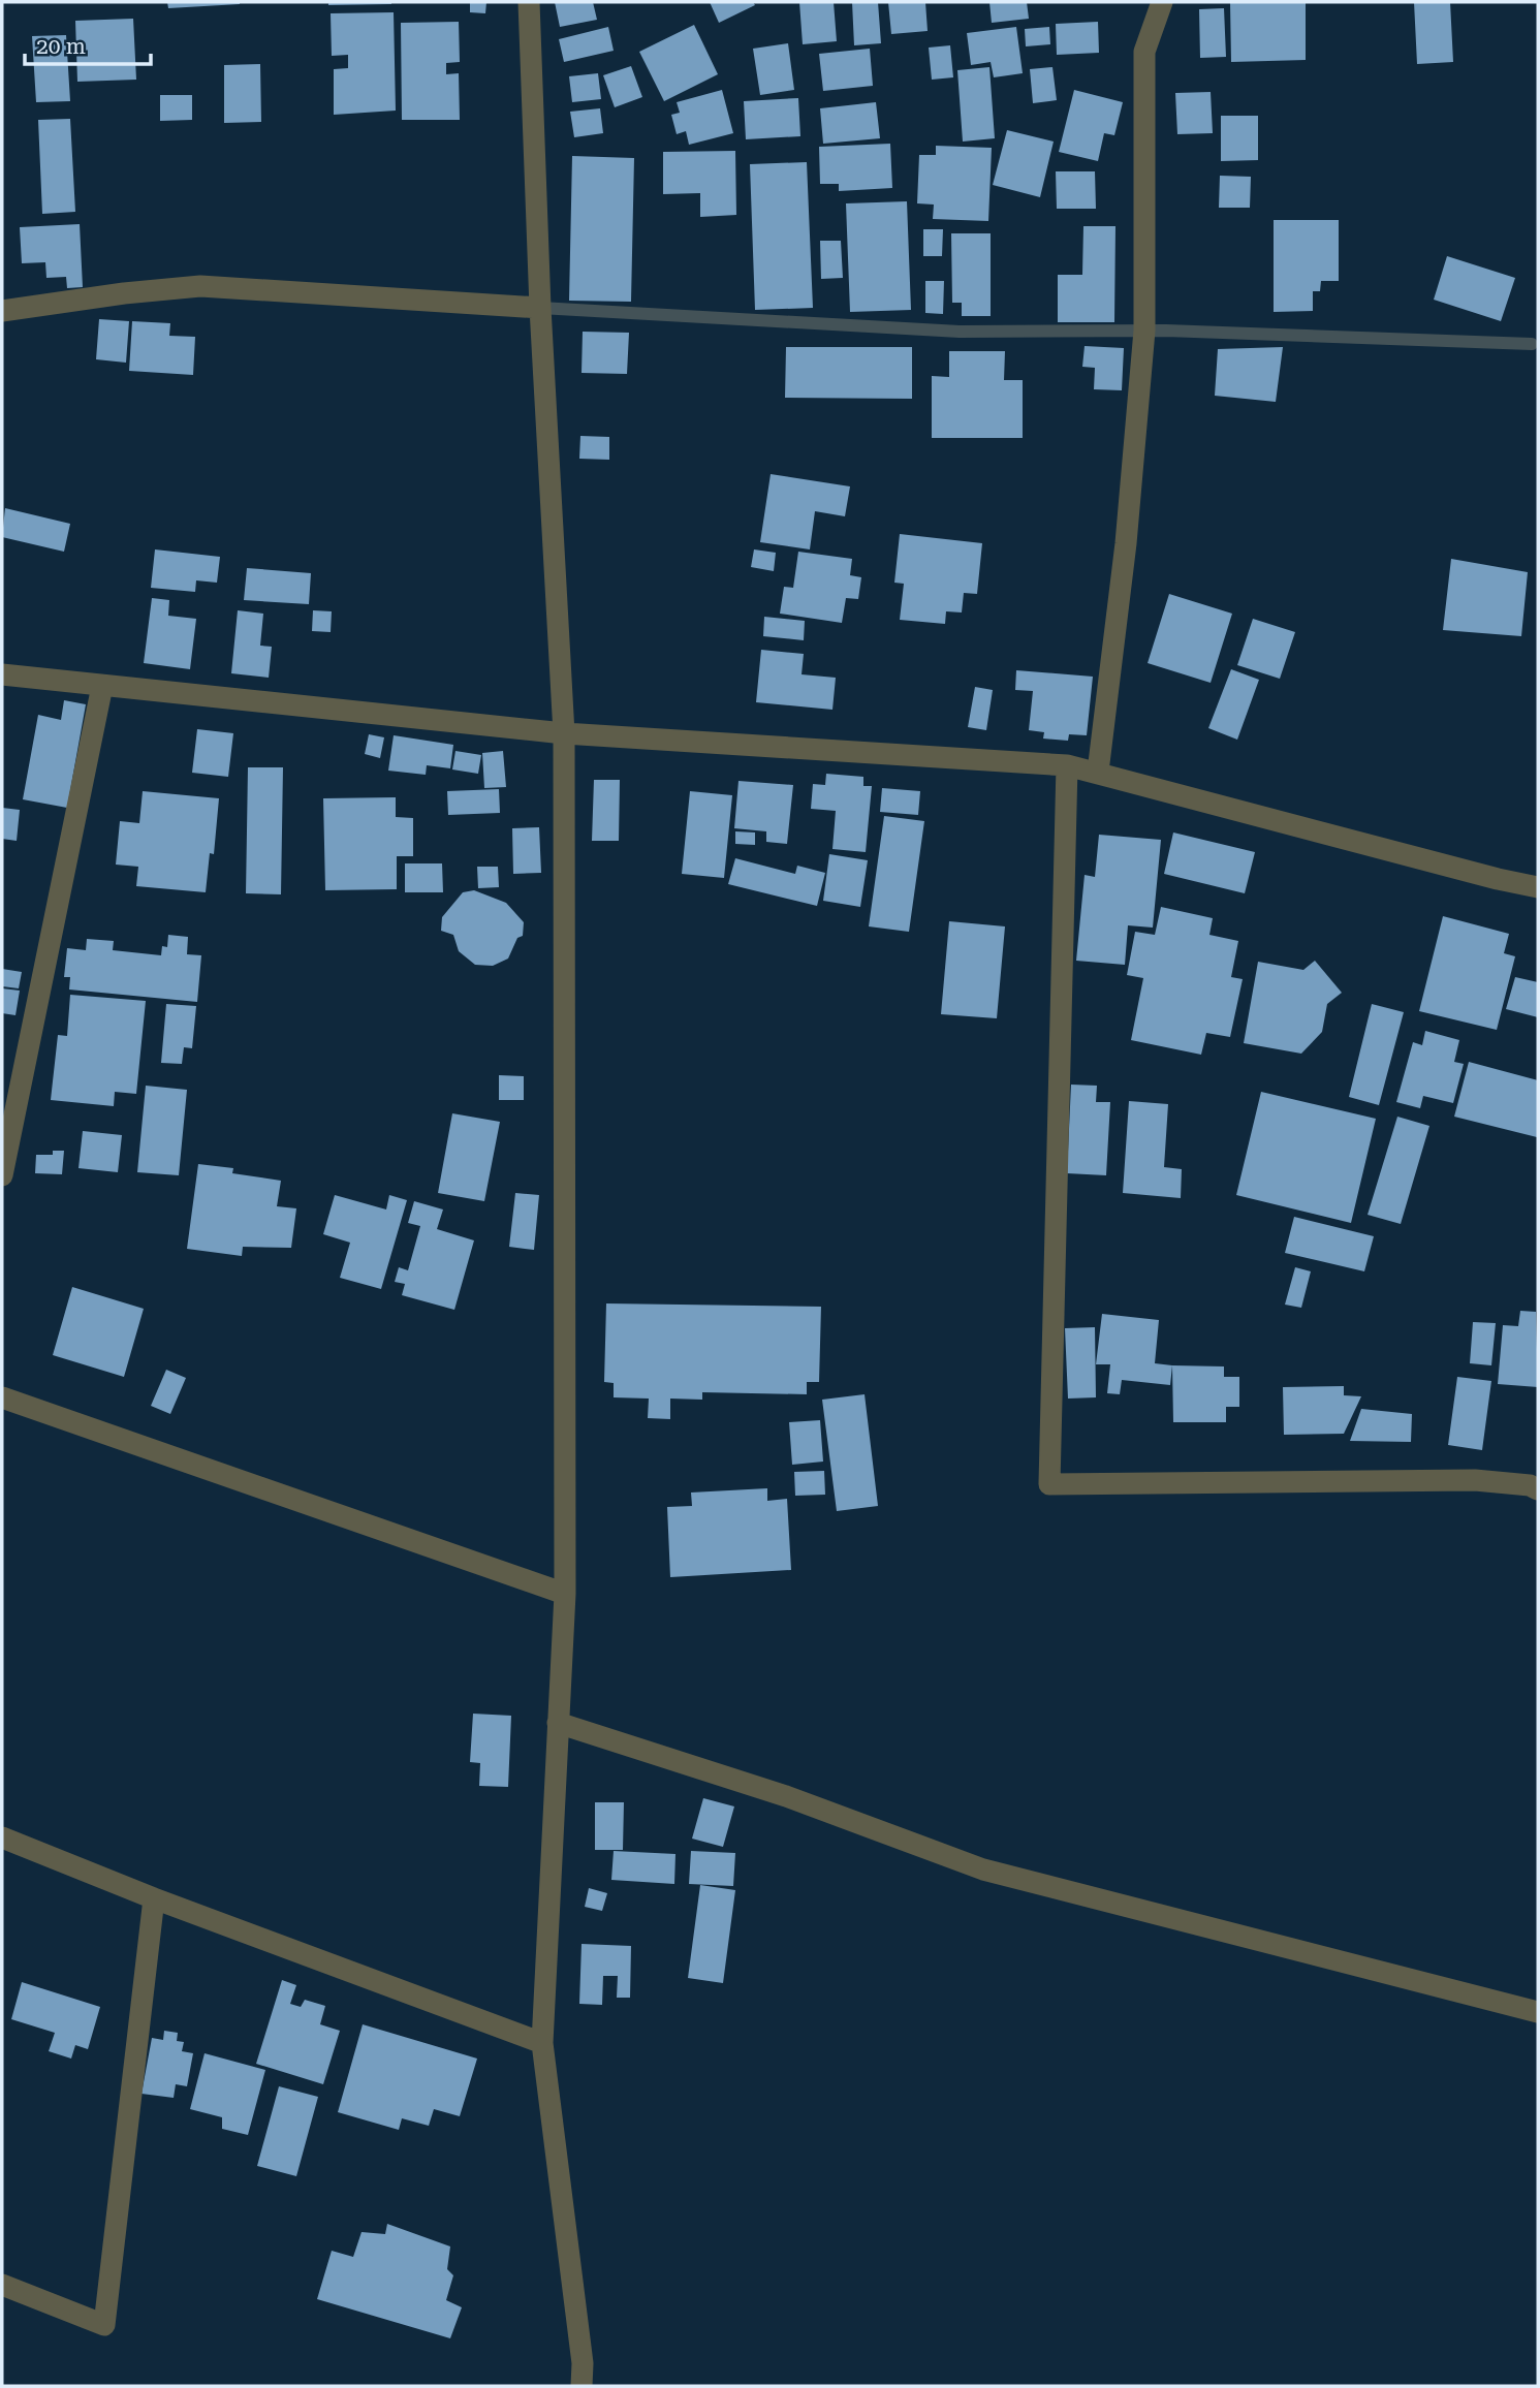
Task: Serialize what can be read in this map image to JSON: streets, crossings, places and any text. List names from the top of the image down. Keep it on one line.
{"scale_bar":"20 m"}
